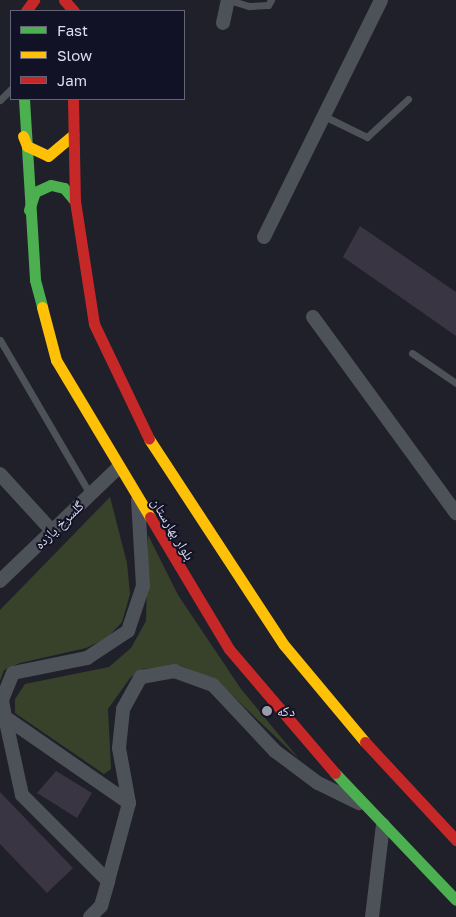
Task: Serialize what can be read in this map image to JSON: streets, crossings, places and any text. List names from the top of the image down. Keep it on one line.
{"streets":{"street":["گلسرخ یازده","بلوار بهارستان"]},"crossings":[["گلسرخ یازده","بلوار بهارستان"]],"places":["دکه"],"legend":["Fast","Slow","Jam"]}
